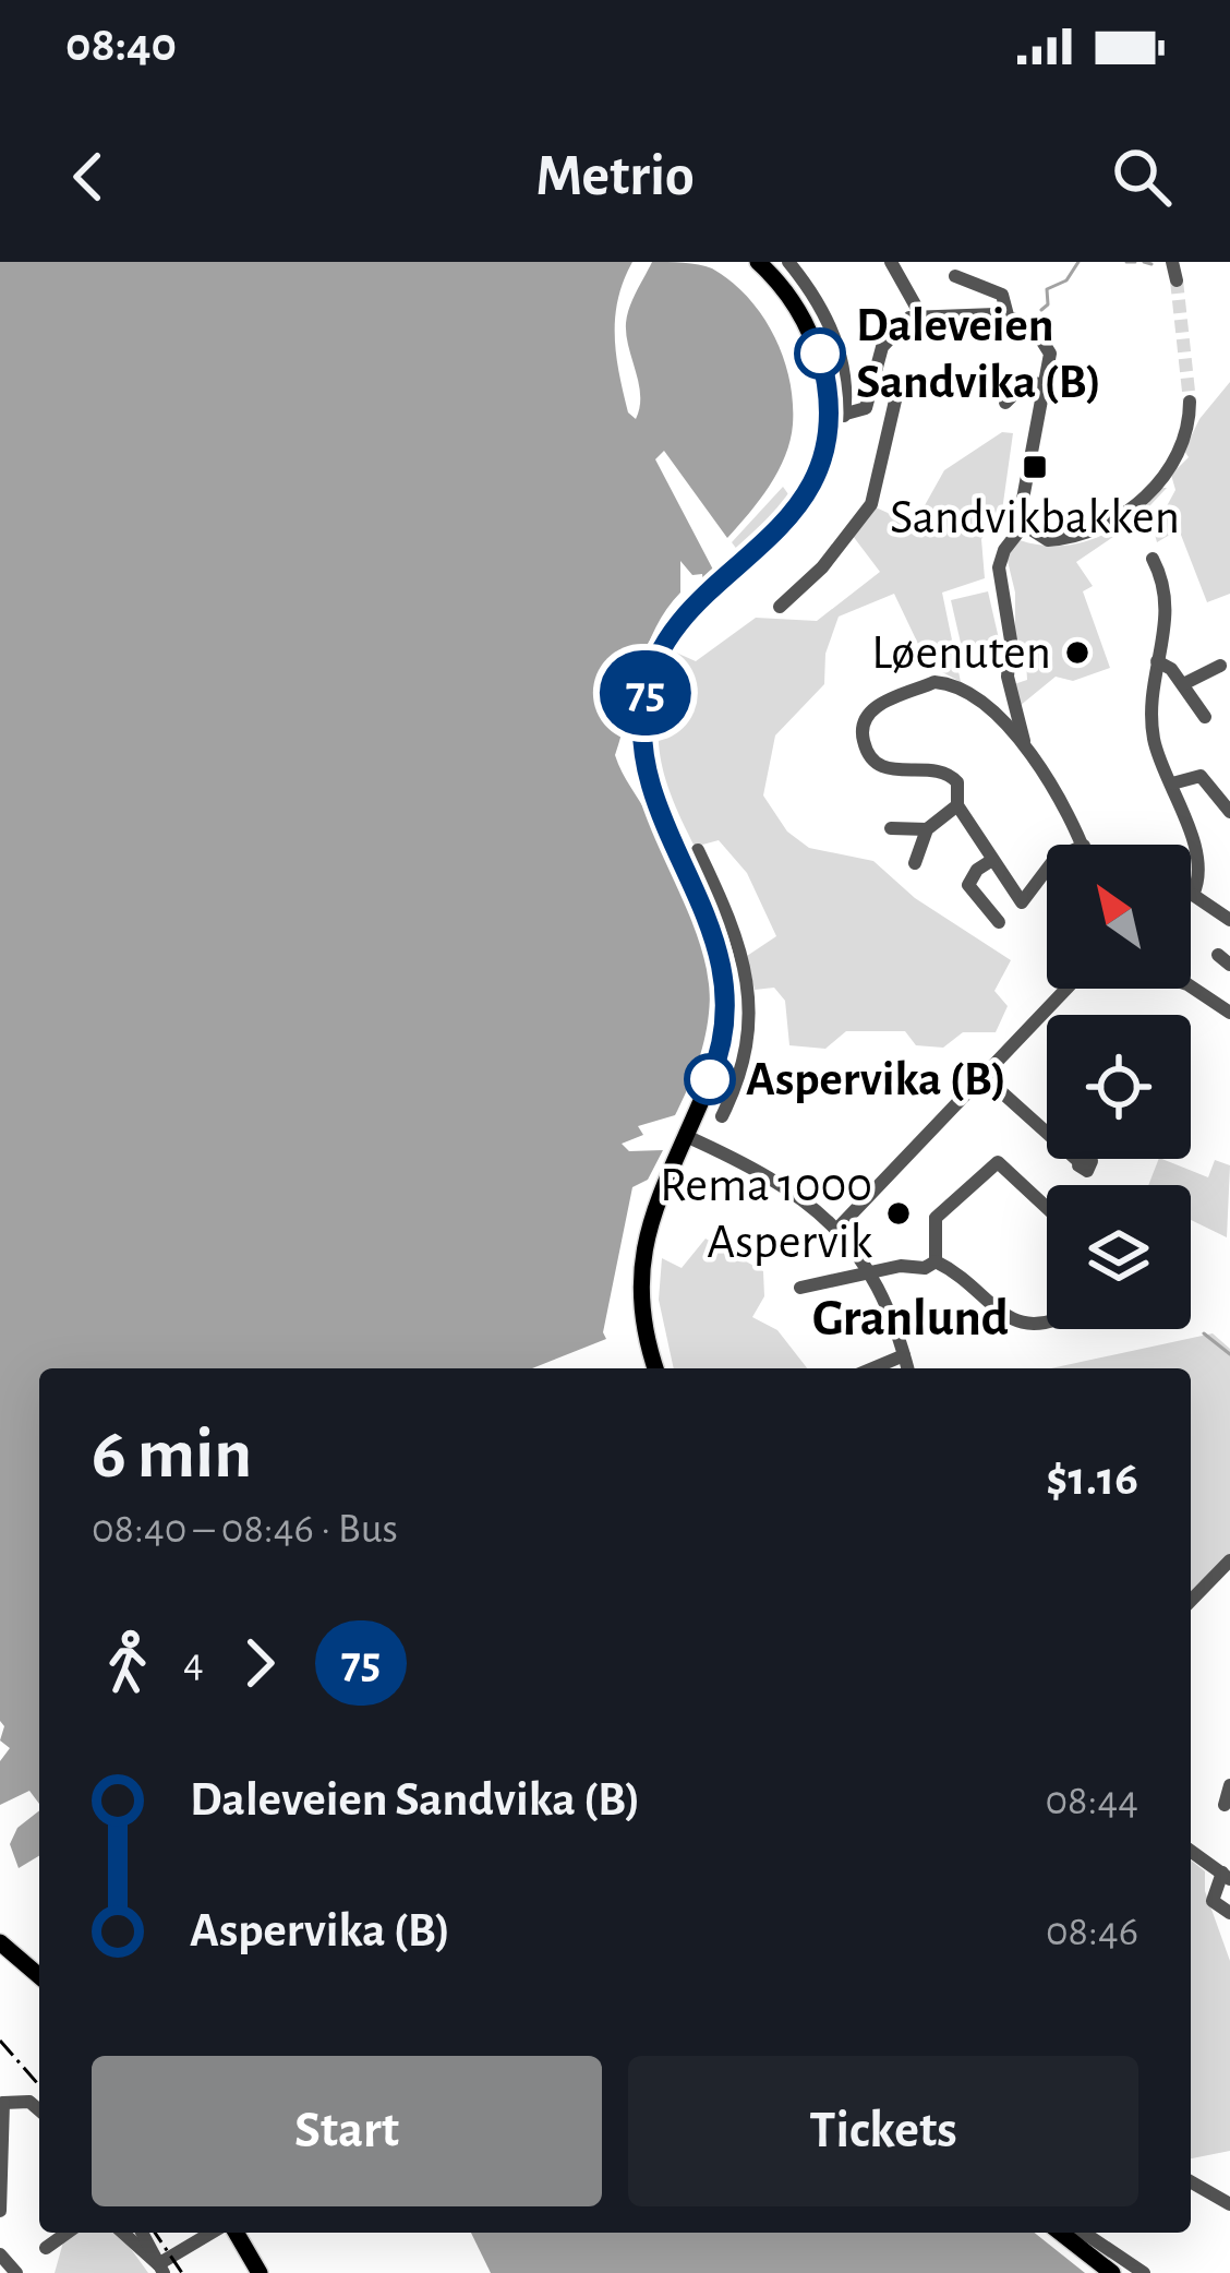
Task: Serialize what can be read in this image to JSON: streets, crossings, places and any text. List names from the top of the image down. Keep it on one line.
{"districts":["Granlund"],"places":{"other":["Daleveien Sandvika (B)","Løenuten","Aspervika (B)","Rema 1000 Aspervik"],"transit":["Sandvikbakken"]},"lines":["bus line 75"],"north":"top left","page":{"status":"08:40","header":"Metrio","on_map":"75","heading":["6 min","08:40 – 08:46 · Bus","$1.16"],"legs":["4","75"],"list":[{"name":"Daleveien Sandvika (B)","value":"08:44"},{"name":"Aspervika (B)","value":"08:46"}],"buttons":["Start","Tickets"]}}
